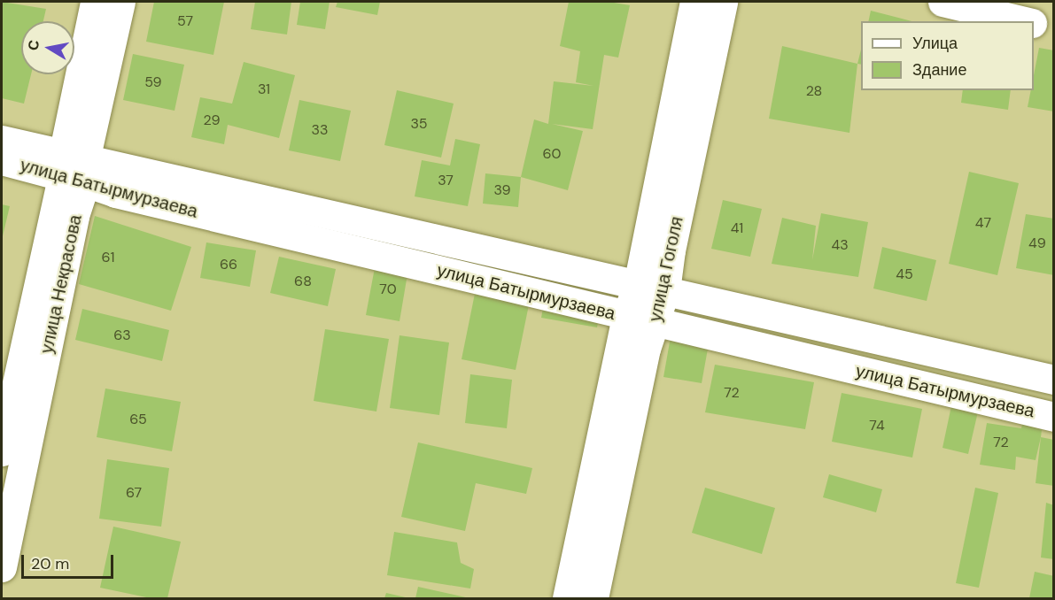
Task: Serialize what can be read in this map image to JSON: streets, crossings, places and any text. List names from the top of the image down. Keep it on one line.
{"streets":{"street":["улица Батырмурзаева","улица Гоголя","улица Некрасова"]},"crossings":[["улица Батырмурзаева","улица Гоголя"],["улица Батырмурзаева","улица Некрасова"]],"house_numbers":["57","59","31","28","29","35","33","60","37","39","47","41","49","43","61","66","45","68","70","63","72","65","74","72","67"],"legend":["Улица","Здание"],"scale_bar":"20 m","north":"left"}
